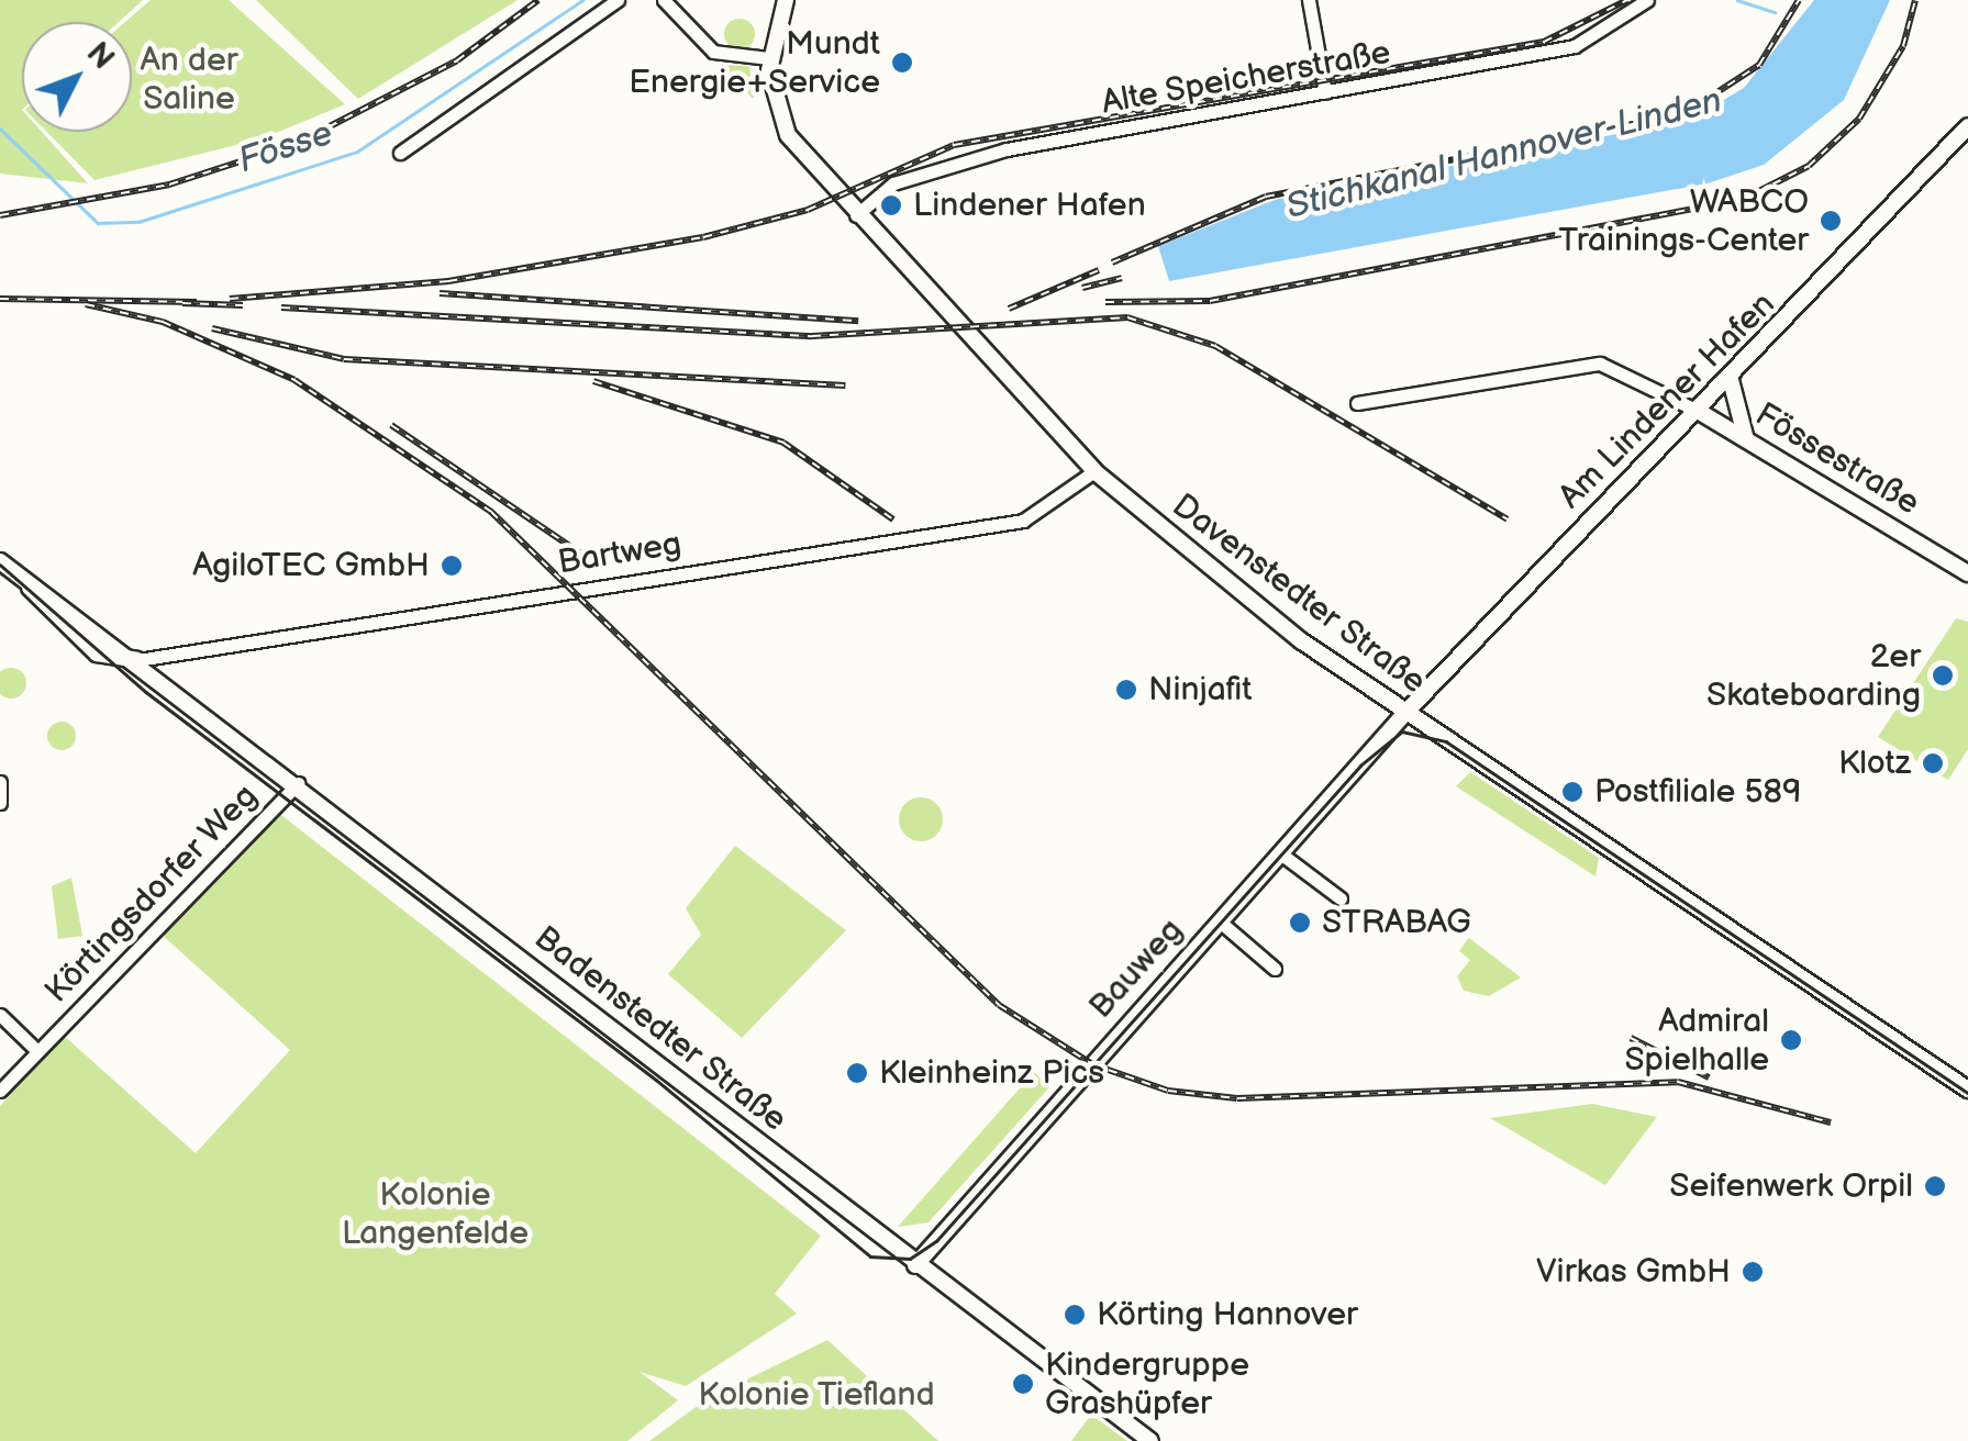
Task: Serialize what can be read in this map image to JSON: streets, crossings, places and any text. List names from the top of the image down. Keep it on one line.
{"streets":{"street":["Alte Speicherstraße","Am Lindener Hafen","Fössestraße","Bartweg","Davenstedter Straße","Körtingsdorfer Weg","Bauweg","Badenstedter Straße"]},"crossings":[["Alte Speicherstraße","Davenstedter Straße"],["Am Lindener Hafen","Fössestraße"],["Am Lindener Hafen","Davenstedter Straße"],["Am Lindener Hafen","Bauweg"],["Bartweg","Davenstedter Straße"],["Bartweg","Badenstedter Straße"],["Davenstedter Straße","Bauweg"],["Körtingsdorfer Weg","Badenstedter Straße"],["Bauweg","Badenstedter Straße"]],"water":["Fösse","Stichkanal Hannover-Linden"],"parks":["An der Saline","Kolonie Langenfelde","Kolonie Tiefland"],"places":["Mundt Energie+Service","Lindener Hafen","WABCO Trainings-Center","AgiloTEC GmbH","2er Skateboarding","Ninjafit","Klotz","Postfiliale 589","STRABAG","Admiral Spielhalle","Kleinheinz Pics","Seifenwerk Orpil","Virkas GmbH","Körting Hannover","Kindergruppe Grashüpfer"],"north":"top right"}
